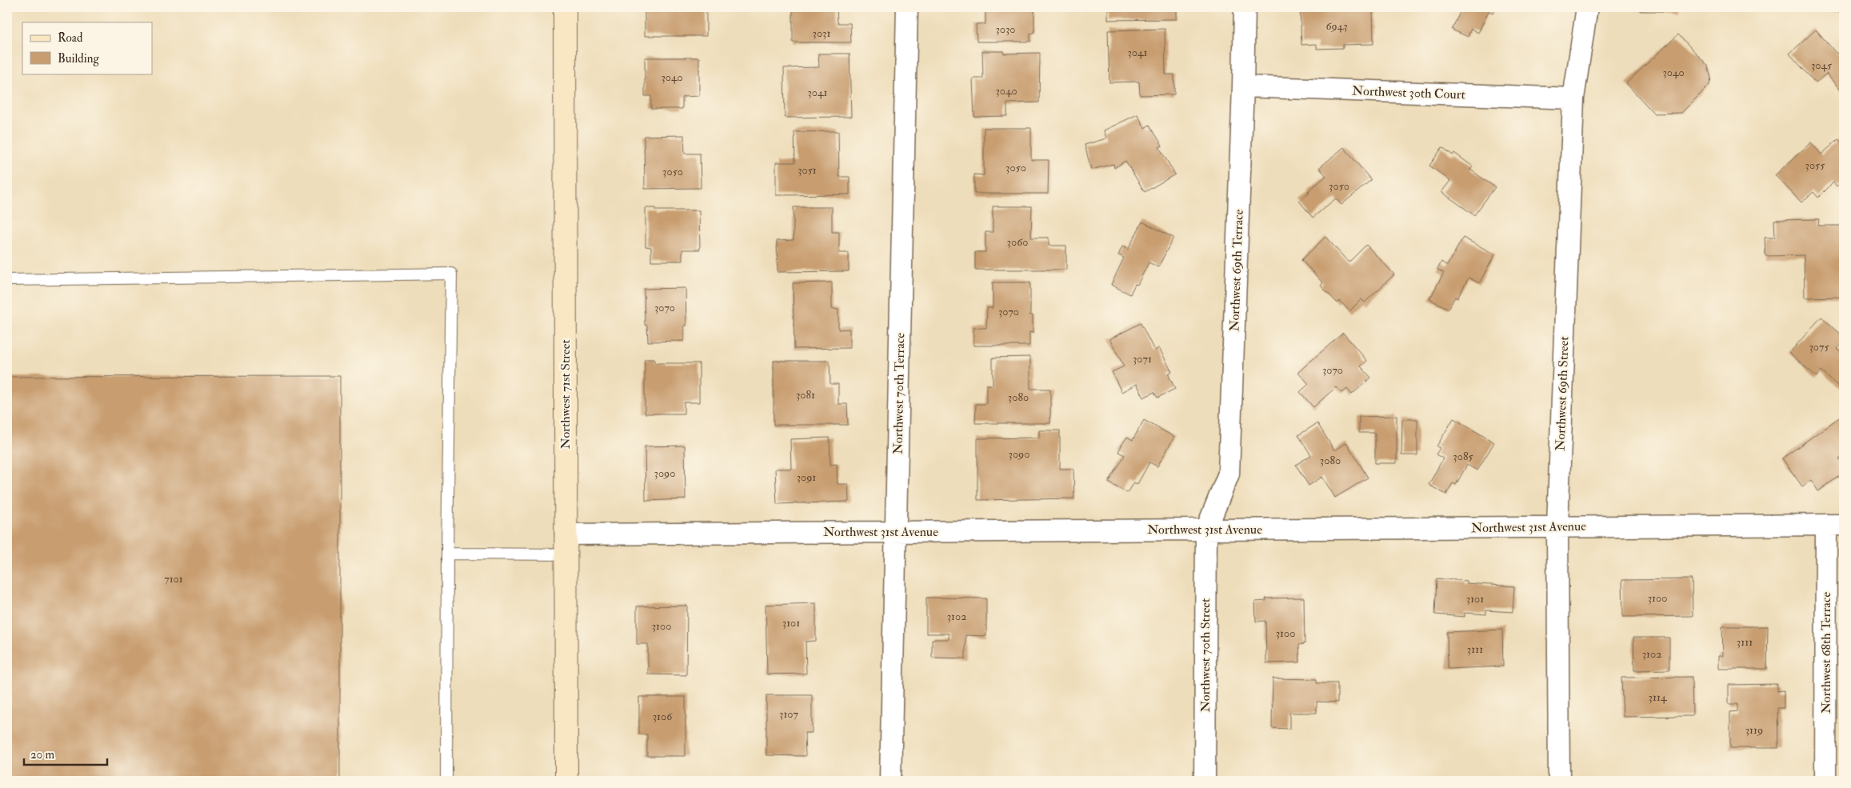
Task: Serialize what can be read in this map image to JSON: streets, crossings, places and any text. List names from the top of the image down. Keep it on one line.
{"streets":{"street":["Northwest 30th Court","Northwest 69th Terrace","Northwest 70th Terrace","Northwest 69th Street","Northwest 71st Street","Northwest 31st Avenue","Northwest 68th Terrace","Northwest 70th Street"]},"crossings":[["Northwest 30th Court","Northwest 69th Terrace"],["Northwest 30th Court","Northwest 69th Street"],["Northwest 69th Terrace","Northwest 31st Avenue"],["Northwest 69th Terrace","Northwest 70th Street"],["Northwest 70th Terrace","Northwest 31st Avenue"],["Northwest 69th Street","Northwest 31st Avenue"],["Northwest 71st Street","Northwest 31st Avenue"],["Northwest 31st Avenue","Northwest 68th Terrace"],["Northwest 31st Avenue","Northwest 70th Street"]],"house_numbers":["6943","3030","3031","3041","3045","3040","3040","3040","3041","3055","3050","3051","3050","3050","3060","3070","3070","3075","3071","3070","3081","3080","3090","3085","3080","3090","3091","7101","3100","3101","3102","3101","3100","3100","3111","3111","3102","3114","3107","3106","3119"],"legend":["Road","Building"],"scale_bar":"20 m"}
